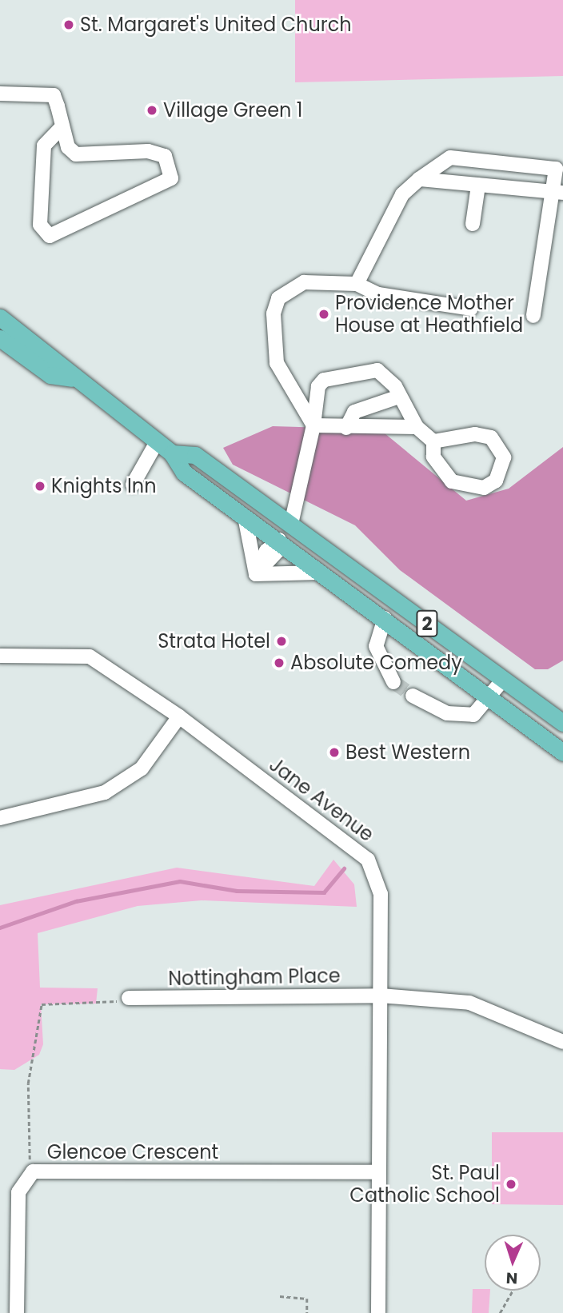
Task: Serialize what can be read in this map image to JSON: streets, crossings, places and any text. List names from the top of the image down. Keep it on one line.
{"streets":{"main road":["2"],"street":["Jane Avenue","Nottingham Place","Glencoe Crescent"]},"crossings":[["Jane Avenue","Nottingham Place"],["Jane Avenue","Glencoe Crescent"]],"places":["St. Margaret's United Church","Village Green 1","Providence Mother House at Heathfield","Knights Inn","Strata Hotel","Absolute Comedy","Best Western","St. Paul Catholic School"],"north":"bottom"}
